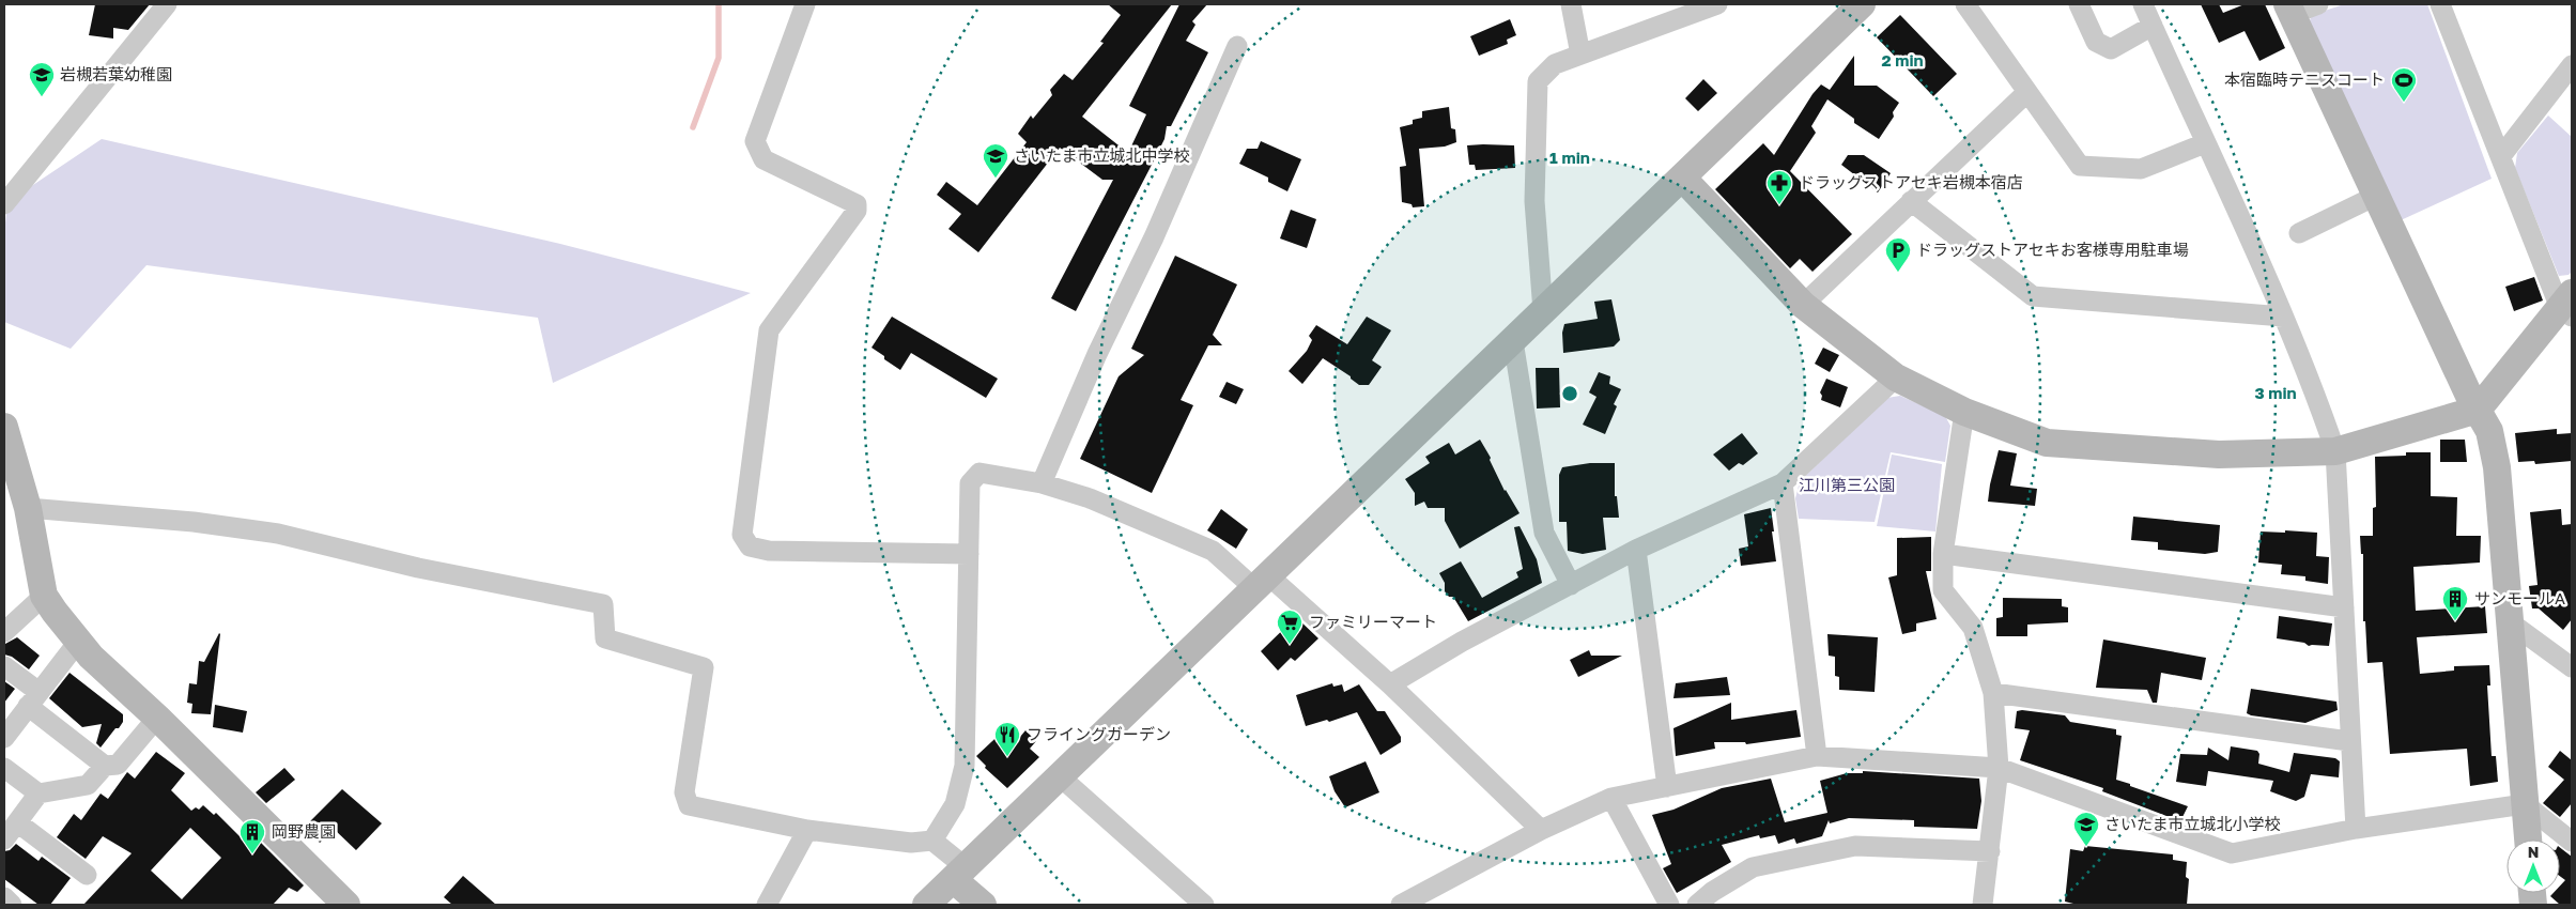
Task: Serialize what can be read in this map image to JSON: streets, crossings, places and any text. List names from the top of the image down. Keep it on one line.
{"parks":["江川第三公園"],"places":{"school or university":["岩槻若葉幼稚園","さいたま市立城北中学校","さいたま市立城北小学校"],"sports":["本宿臨時テニスコート"],"pharmacy":["ドラッグストアセキ岩槻本宿店"],"parking":["ドラッグストアセキお客様専用駐車場"],"building":["サンモールA","岡野農園"],"supermarket":["ファミリーマート"],"restaurant":["フライングガーデン"]},"north":"top","rings":["2 min","1 min","3 min"]}
